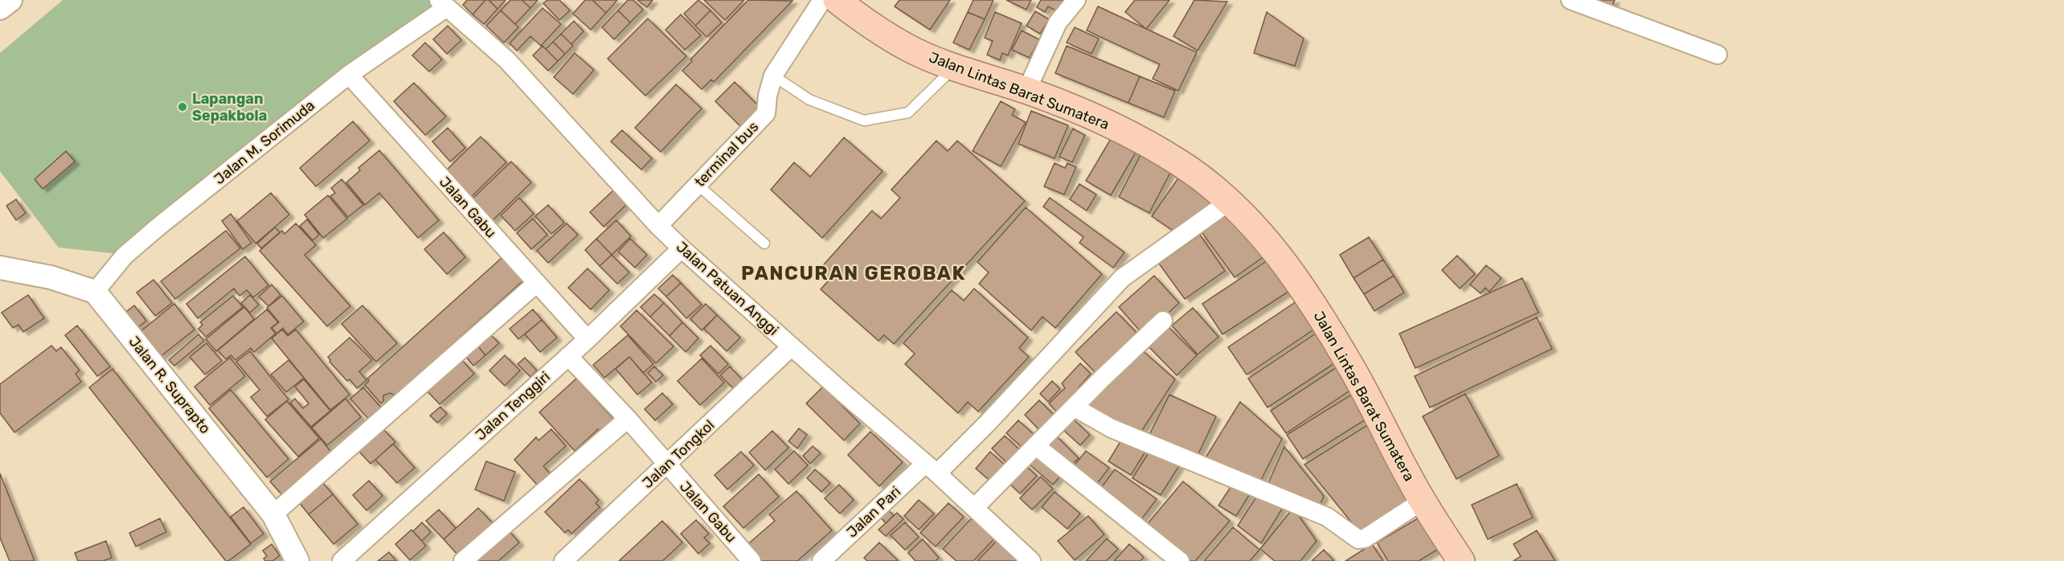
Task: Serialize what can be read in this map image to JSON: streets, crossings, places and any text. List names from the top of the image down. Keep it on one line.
{"streets":{"highway":["Jalan Lintas Barat Sumatera"],"street":["Jalan M. Sorimuda","terminal bus","Jalan Gabu","Jalan Patuan Anggi","Jalan R. Suprapto","Jalan Tenggiri","Jalan Tongkol","Jalan Pari"]},"crossings":[["Jalan Lintas Barat Sumatera","Jalan Pari"],["Jalan M. Sorimuda","Jalan Gabu"],["Jalan M. Sorimuda","Jalan Patuan Anggi"],["Jalan M. Sorimuda","Jalan R. Suprapto"],["terminal bus","Jalan Patuan Anggi"],["Jalan Gabu","Jalan Tenggiri"],["Jalan Gabu","Jalan Tongkol"],["Jalan Patuan Anggi","Jalan Tenggiri"],["Jalan Patuan Anggi","Jalan Tongkol"],["Jalan Patuan Anggi","Jalan Pari"]],"districts":["PANCURAN GEROBAK"],"places":["Lapangan Sepakbola"]}
